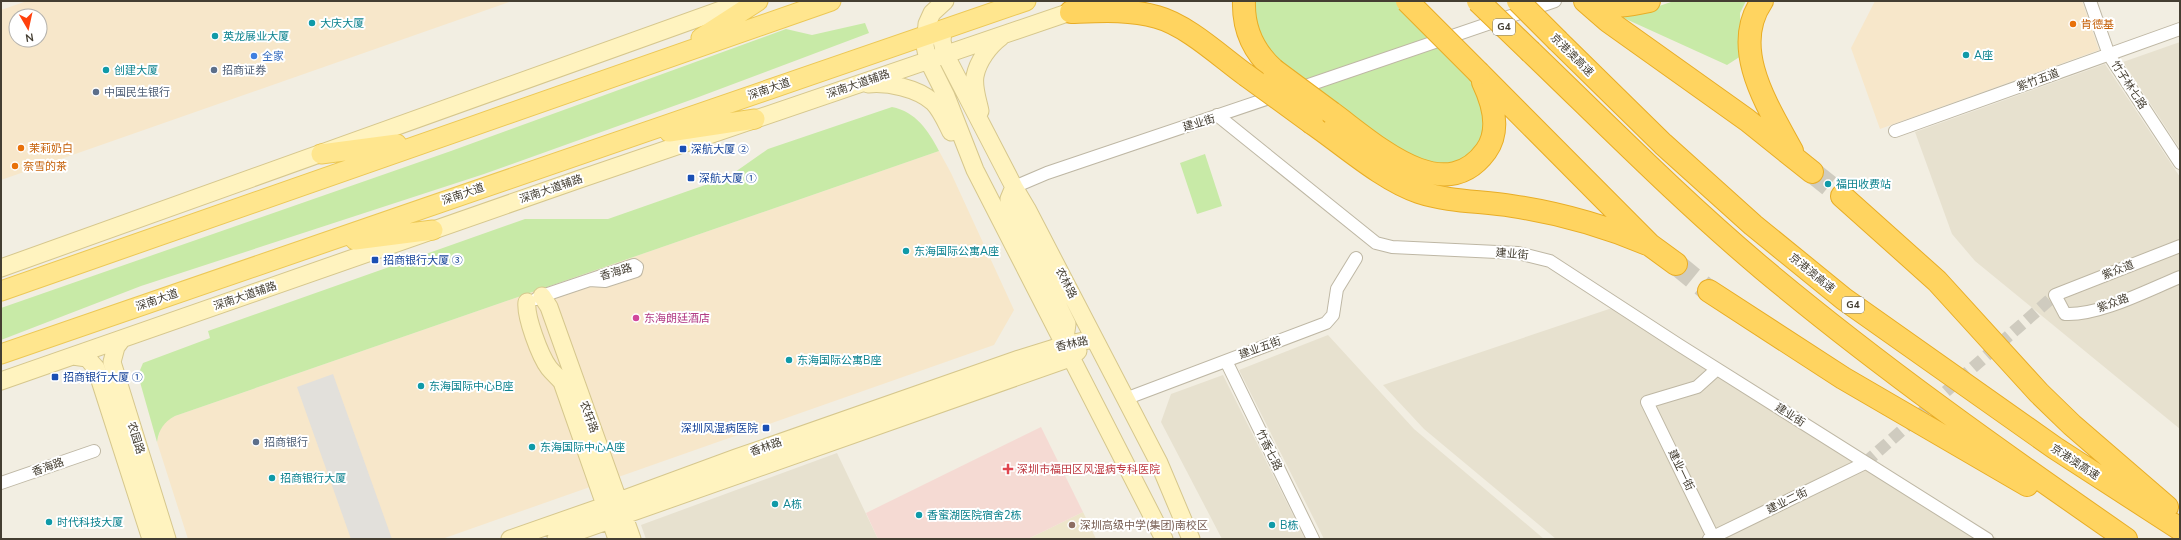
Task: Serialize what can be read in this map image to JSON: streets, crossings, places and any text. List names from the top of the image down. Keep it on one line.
{"streets":{"highway":["G4","京港澳高速"],"main road":["深南大道辅路","深南大道","农林路","香林路","农轩路","农园路"],"street":["紫竹五道","竹子林七路","建业街","紫众道","香海路","紫众路","建业五街","竹香七路","建业一街","建业二街"]},"crossings":[["紫竹五道","竹子林七路"],["深南大道辅路","农林路"],["深南大道辅路","农园路"],["深南大道","农林路"],["建业街","农林路"],["建业街","建业一街"],["建业街","建业二街"],["紫众道","紫众路"],["香海路","农轩路"],["农林路","香林路"],["农林路","建业五街"],["香林路","农轩路"],["建业五街","竹香七路"],["建业一街","建业二街"]],"places":{"other":["大庆大厦","肯德基","英龙展业大厦","A座","全家","创建大厦","招商证券","中国民生银行","茉莉奶白","奈雪的茶","福田收费站","东海国际公寓A座","东海朗廷酒店","东海国际公寓B座","东海国际中心B座","招商银行","东海国际中心A座","招商银行大厦","A栋","香蜜湖医院宿舍2栋","时代科技大厦","深圳高级中学(集团)南校区","B栋"],"transit":["深航大厦 ②","深航大厦 ①","招商银行大厦 ③","招商银行大厦 ①","深圳风湿病医院"],"health":["深圳市福田区风湿病专科医院"]},"north":"bottom"}
